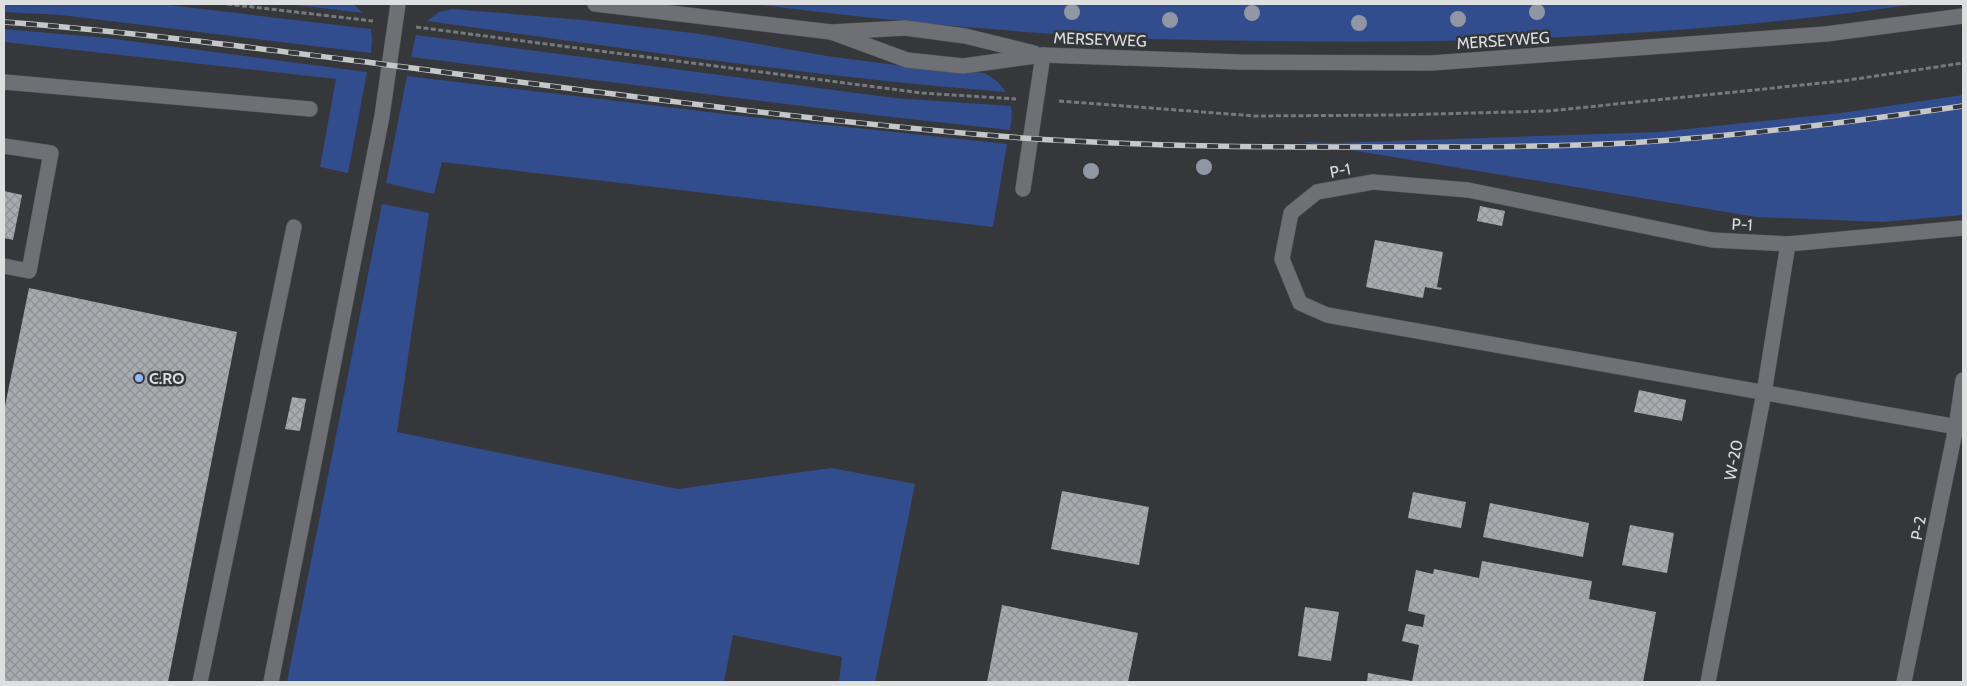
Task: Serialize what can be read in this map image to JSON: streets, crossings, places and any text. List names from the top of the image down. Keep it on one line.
{"streets":{"street":["MERSEYWEG","P-1","W-20","P-2"]},"crossings":[["P-1","W-20"],["P-1","P-2"]],"places":["C.RO"]}
